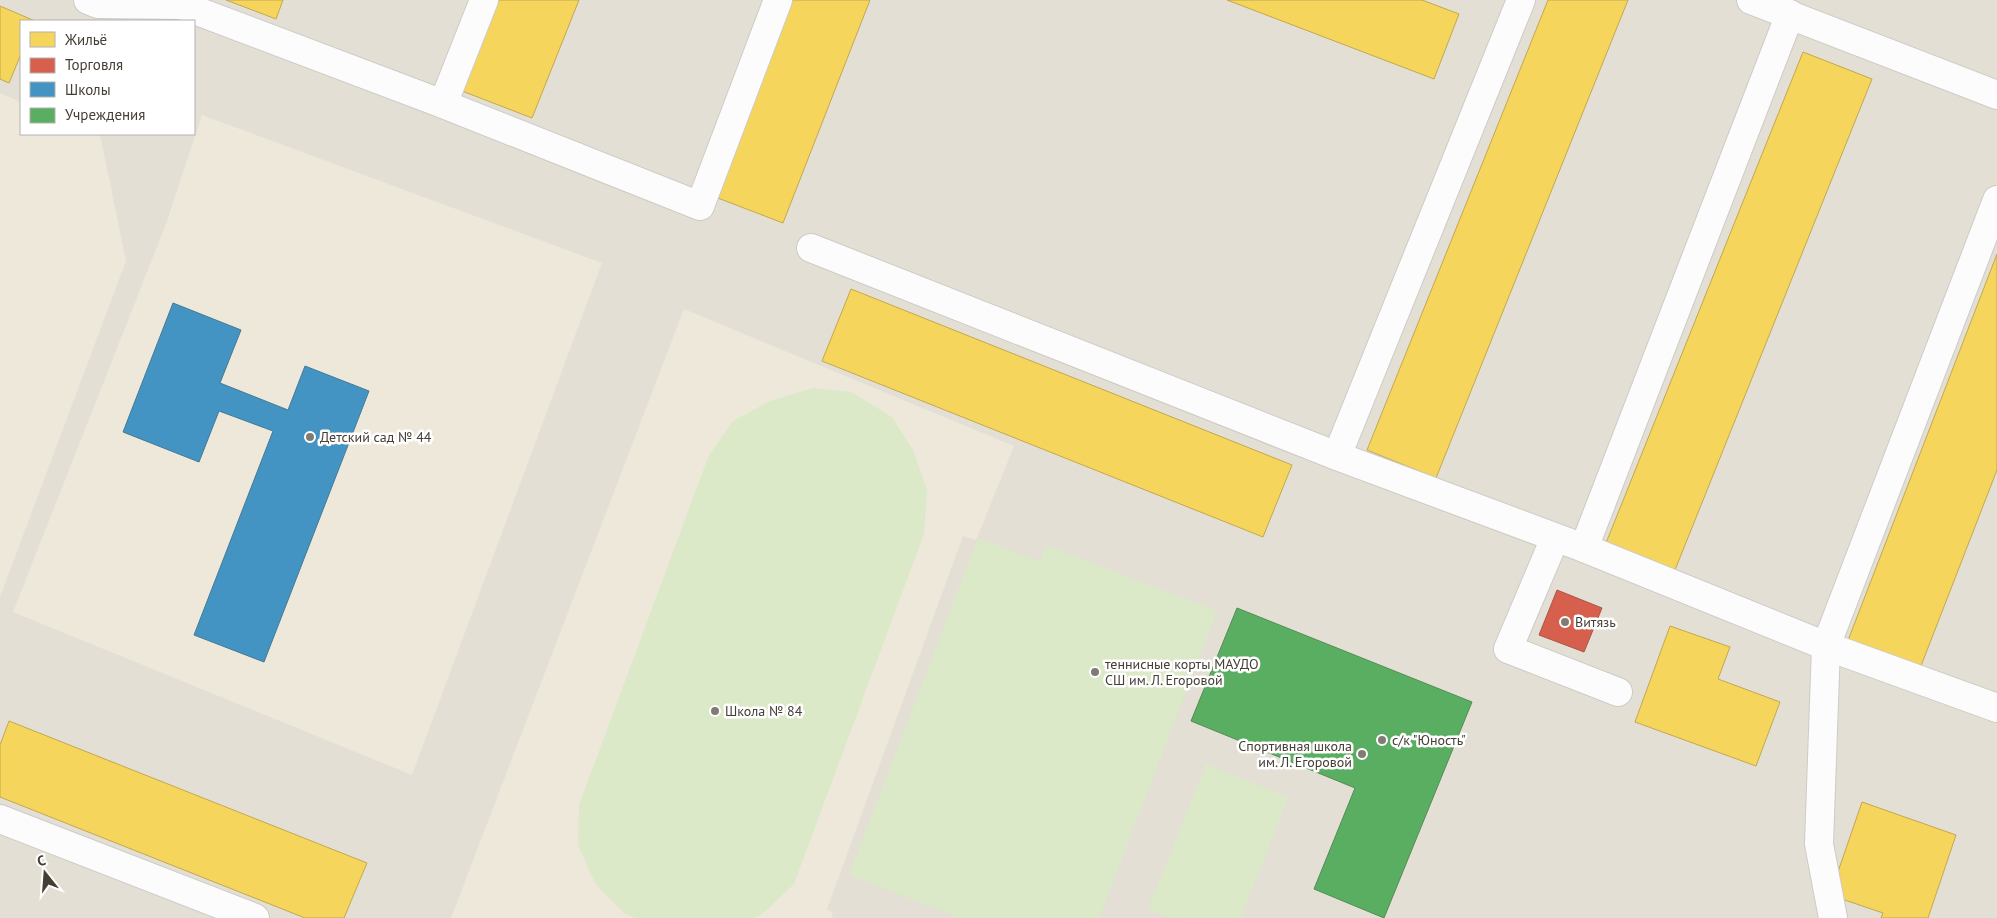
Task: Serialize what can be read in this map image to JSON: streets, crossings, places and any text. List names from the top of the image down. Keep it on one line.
{"places":["Детский сад № 44","Витязь","теннисные корты МАУДО СШ им. Л. Егоровой","Школа № 84","с/к \"Юность\"","Спортивная школа им. Л. Егоровой"],"legend":["Жильё","Торговля","Школы","Учреждения"],"north":"top"}
